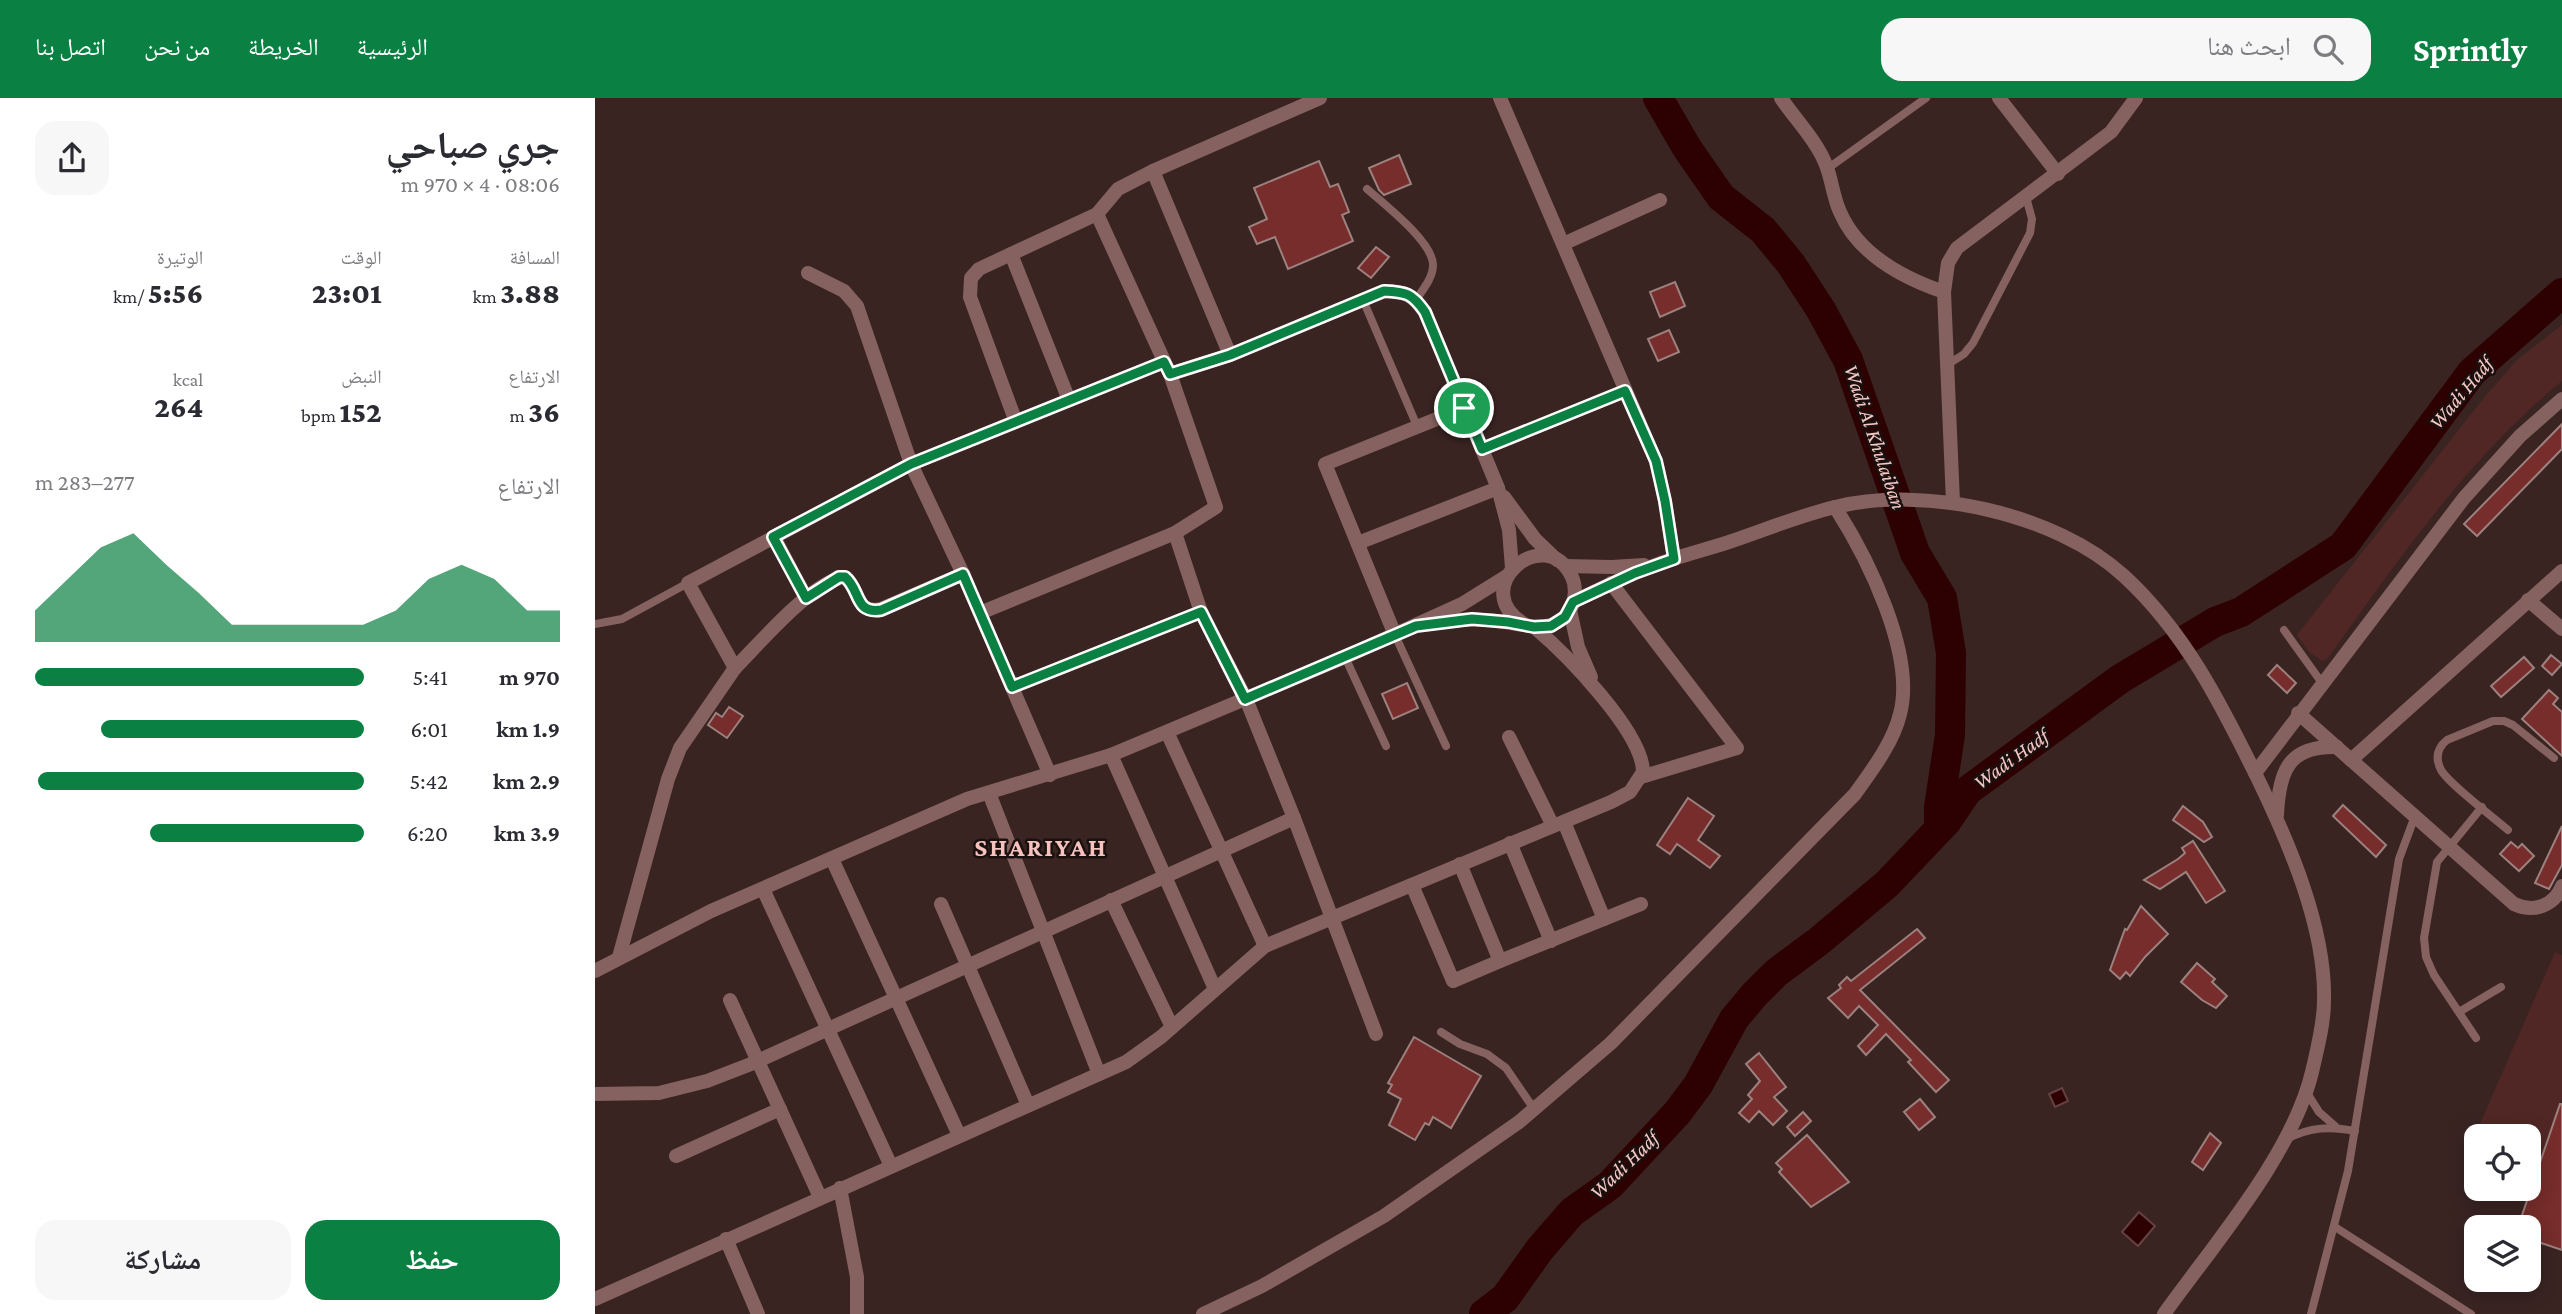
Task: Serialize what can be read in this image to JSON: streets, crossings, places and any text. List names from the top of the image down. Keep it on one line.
{"districts":["SHARIYAH"],"water":["Wadi Hadf","Wadi Al Khulaiban"],"page":{"header":"Sprintly","search":"ابحث هنا","nav":["الرئيسية","الخريطة","من نحن","اتصل بنا"],"heading":["جري صباحي","08:06 · 4 × 970 m"],"stats":[["المسافة","3.88 km"],["الوقت","23:01"],["الوتيرة","5:56 /km"],["الارتفاع","36 m"],["النبض","152 bpm"],["kcal","264"]],"chart":["الارتفاع","277–283 m"],"list":[{"name":"970 m","note":"5:41"},{"name":"1.9 km","note":"6:01"},{"name":"2.9 km","note":"5:42"},{"name":"3.9 km","note":"6:20"}],"buttons":["حفظ","مشاركة"]}}
